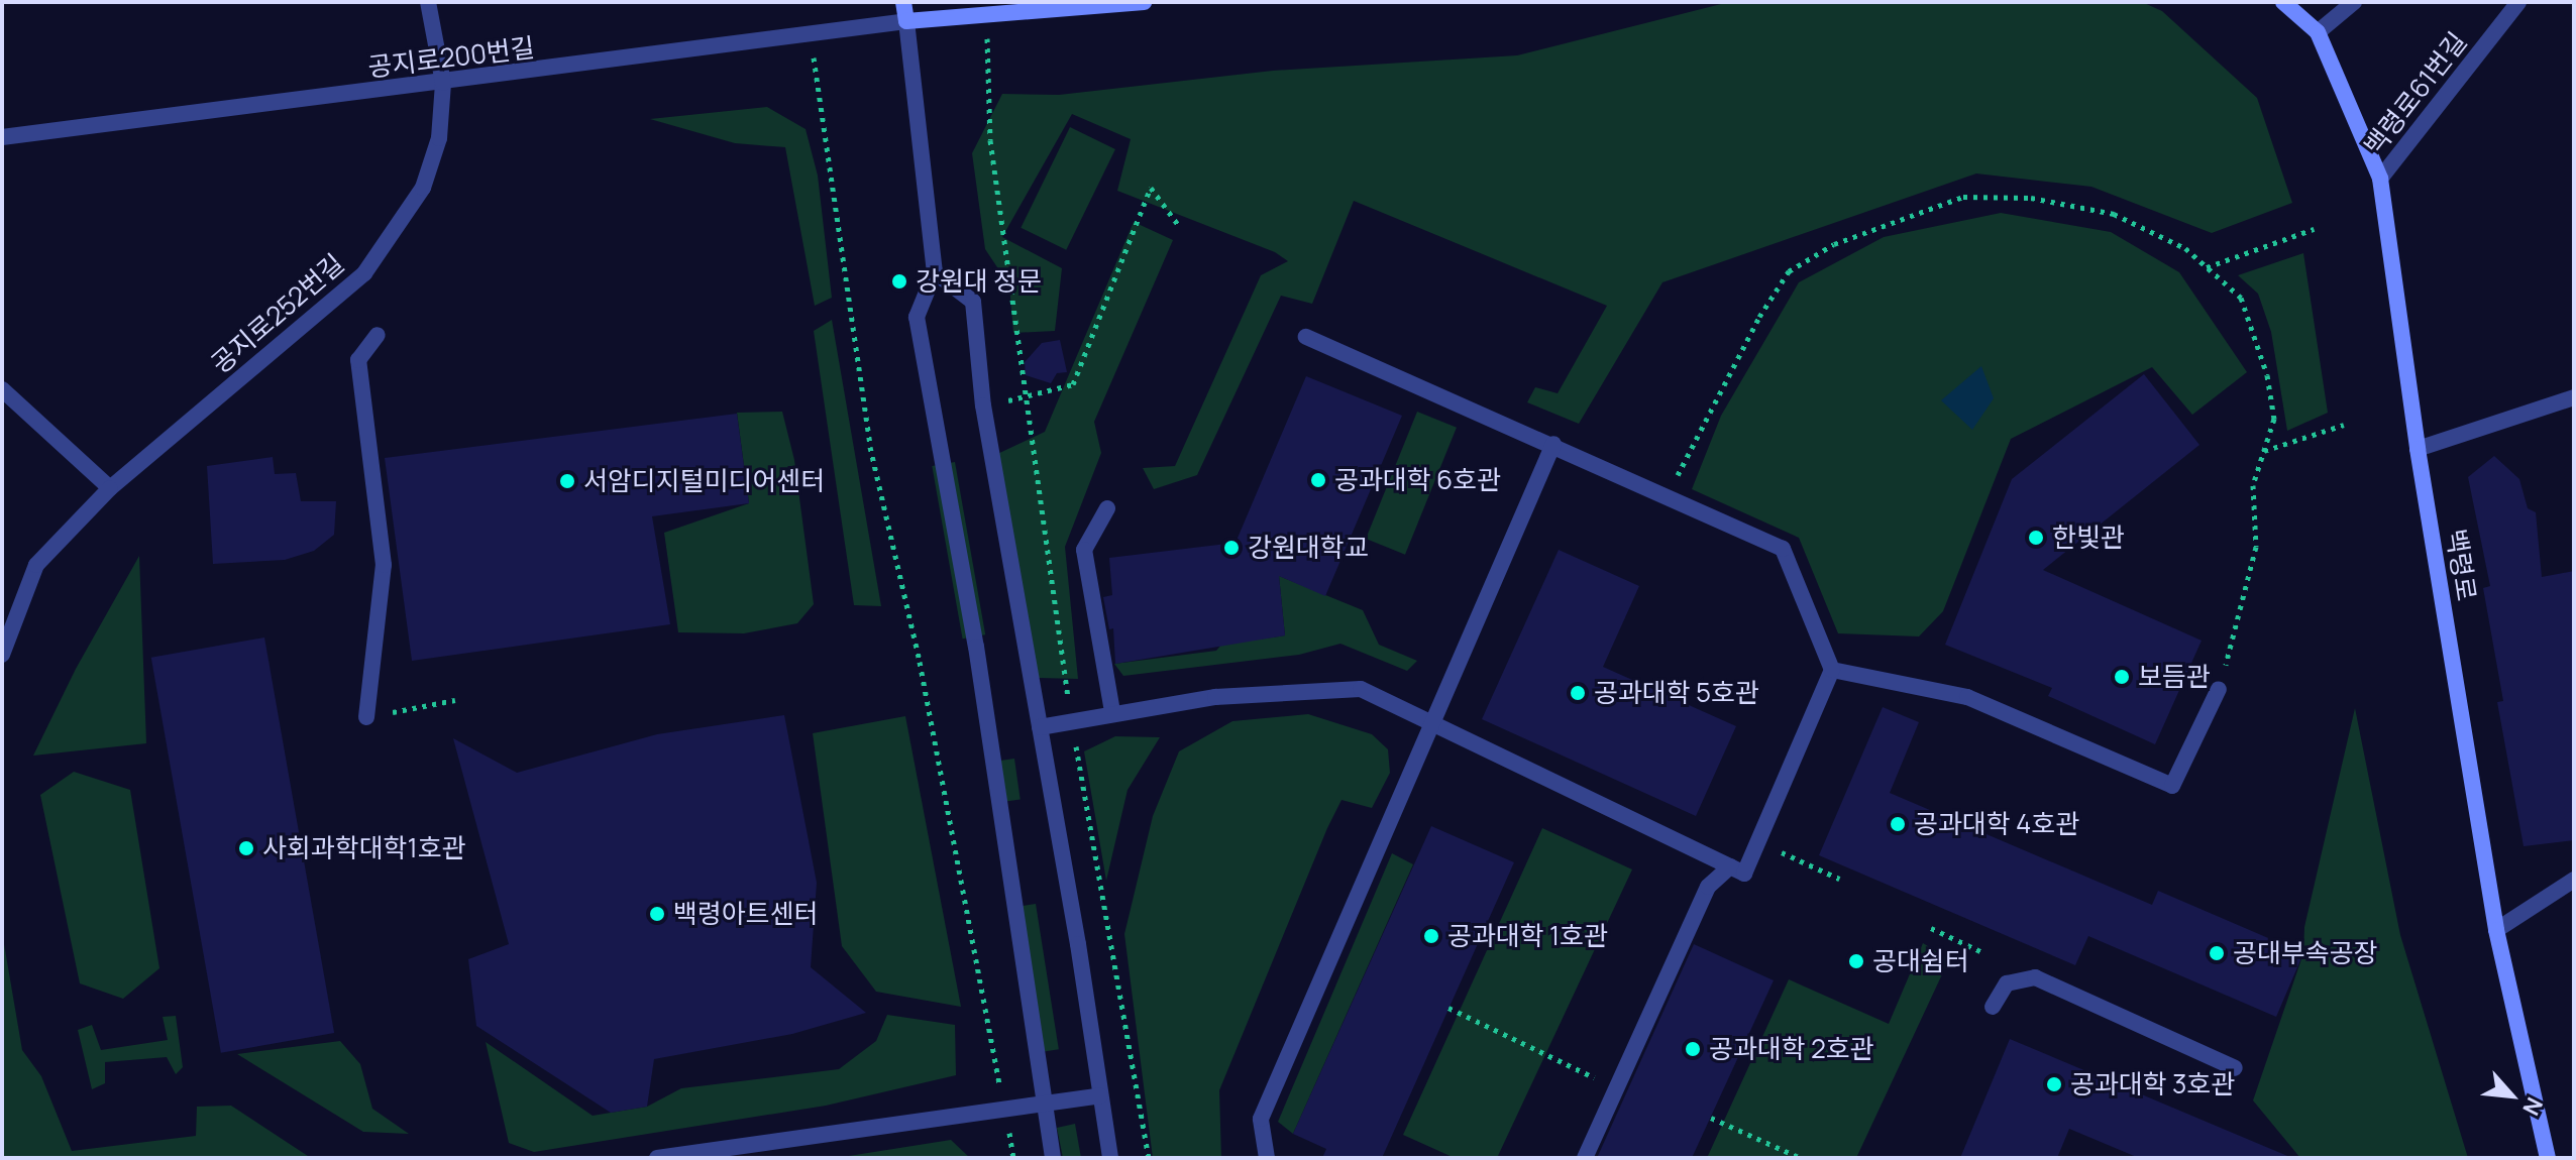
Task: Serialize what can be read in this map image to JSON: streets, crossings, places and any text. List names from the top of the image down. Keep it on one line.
{"streets":{"street":["공지로200번길","백령로61번길","공지로252번길","백령로"]},"crossings":[["공지로200번길","공지로252번길"],["백령로61번길","백령로"]],"places":["강원대 정문","공과대학 6호관","서암디지털미디어센터","한빛관","강원대학교","보듬관","공과대학 5호관","공과대학 4호관","사회과학대학1호관","백령아트센터","공과대학 1호관","공대부속공장","공대쉼터","공과대학 2호관","공과대학 3호관"],"north":"bottom right"}
